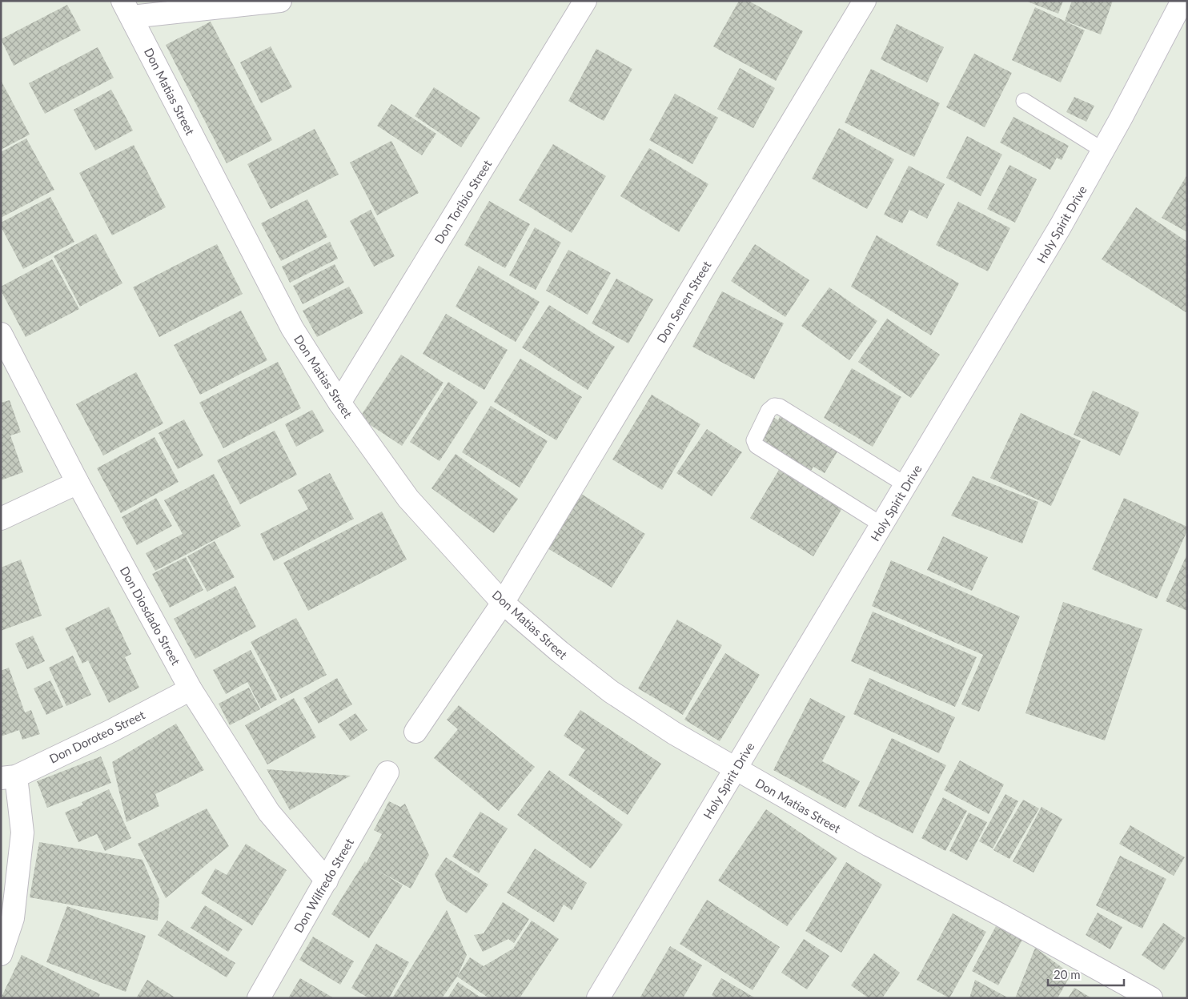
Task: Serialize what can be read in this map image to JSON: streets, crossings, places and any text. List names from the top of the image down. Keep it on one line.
{"streets":{"street":["Don Matias Street","Don Toribio Street","Holy Spirit Drive","Don Senen Street","Don Diosdado Street","Don Doroteo Street","Don Wilfredo Street"]},"crossings":[["Don Matias Street","Don Toribio Street"],["Don Matias Street","Holy Spirit Drive"],["Don Matias Street","Don Senen Street"],["Don Diosdado Street","Don Doroteo Street"],["Don Diosdado Street","Don Wilfredo Street"]],"scale_bar":"20 m"}
